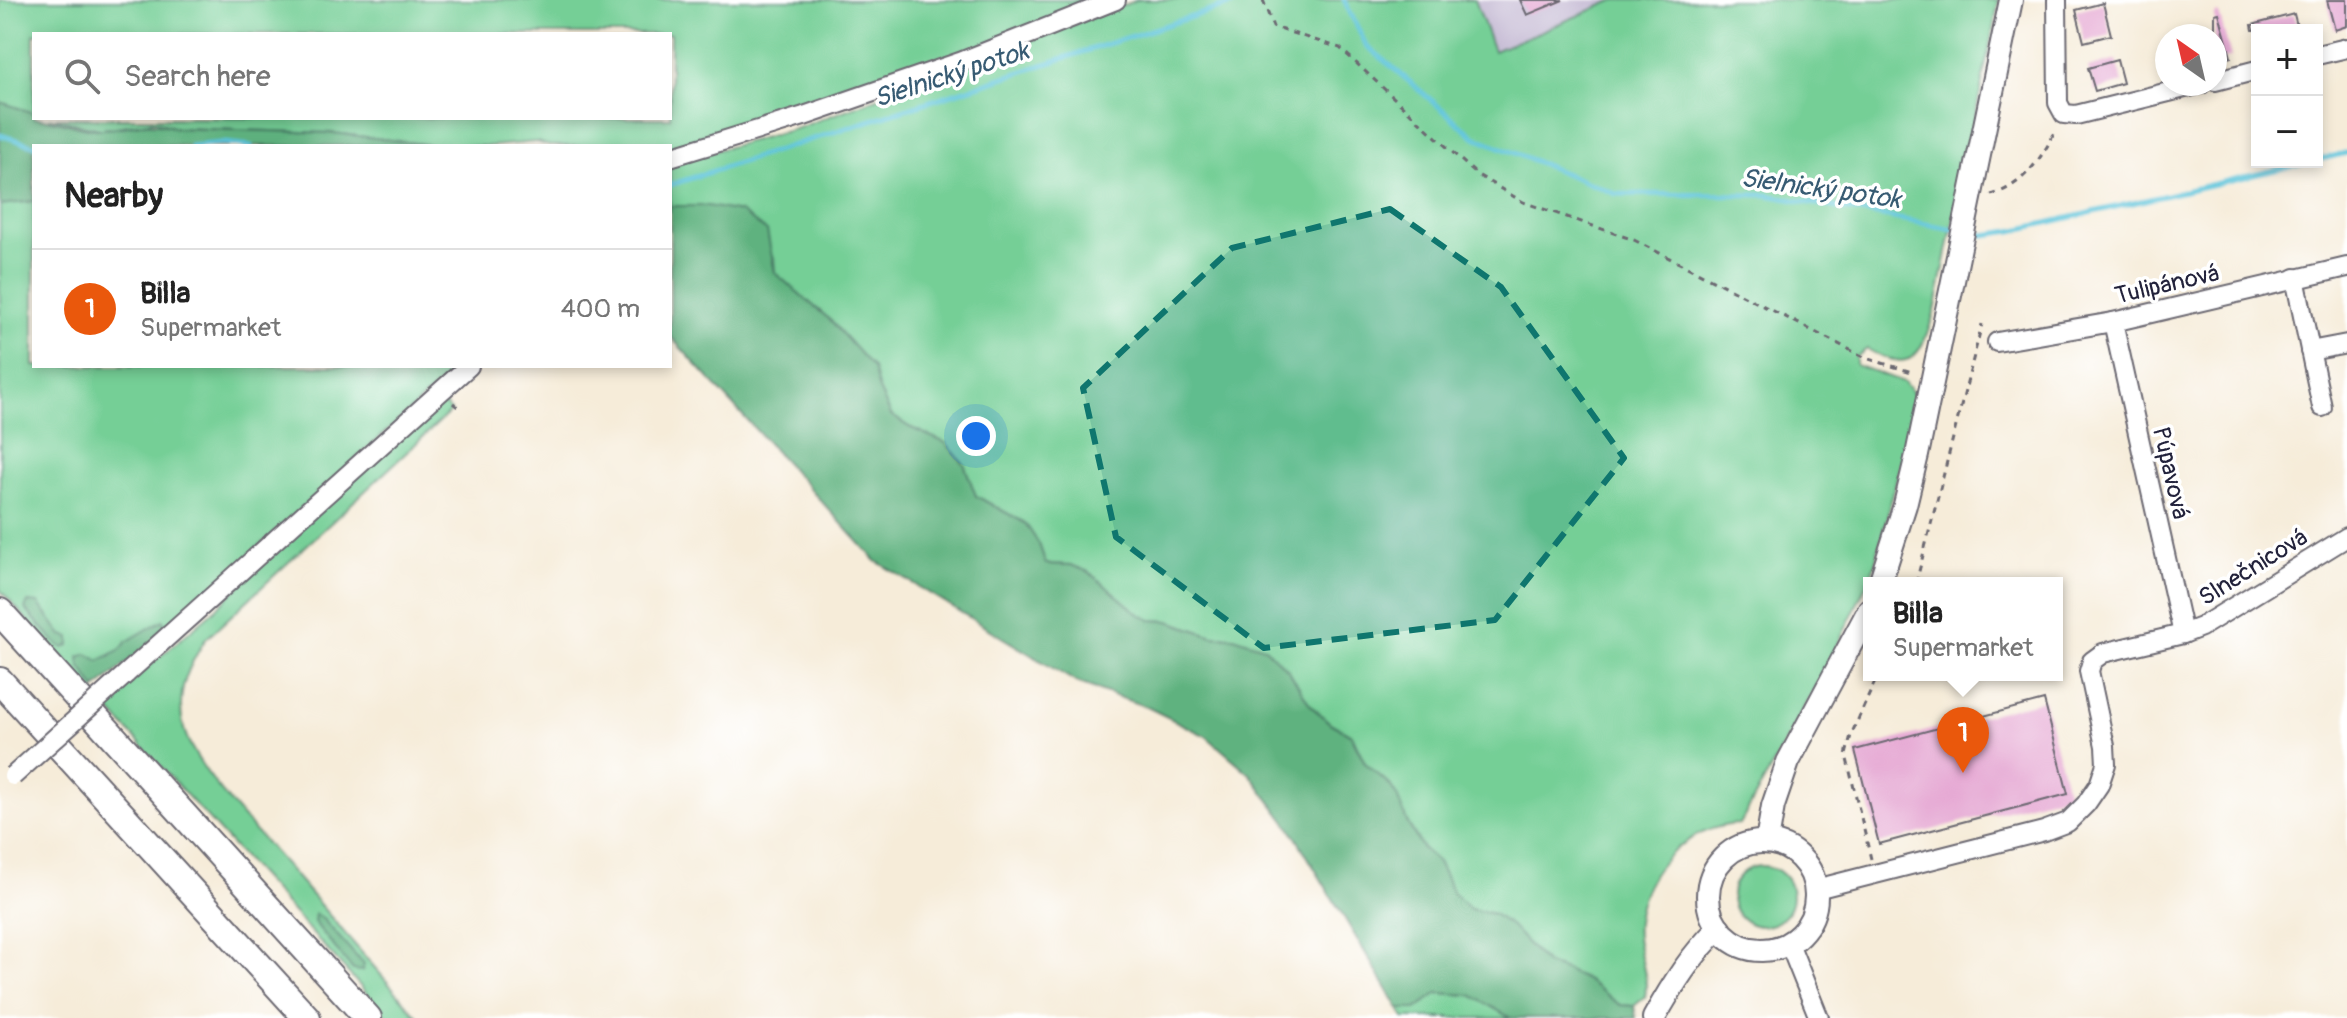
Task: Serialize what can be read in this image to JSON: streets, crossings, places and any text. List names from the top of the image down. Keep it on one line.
{"streets":{"street":["Tulipánová","Púpavová","Slnečnicová"]},"crossings":[["Tulipánová","Púpavová"],["Púpavová","Slnečnicová"]],"water":["Sielnický potok"],"north":"top left","page":{"map_buttons":["+","−"],"search":"Search here","heading":"Nearby","list":[{"mark":"1","name":"Billa","note":"Supermarket","value":"400 m"}],"popup":["Billa","Supermarket"],"pins":"1"}}
